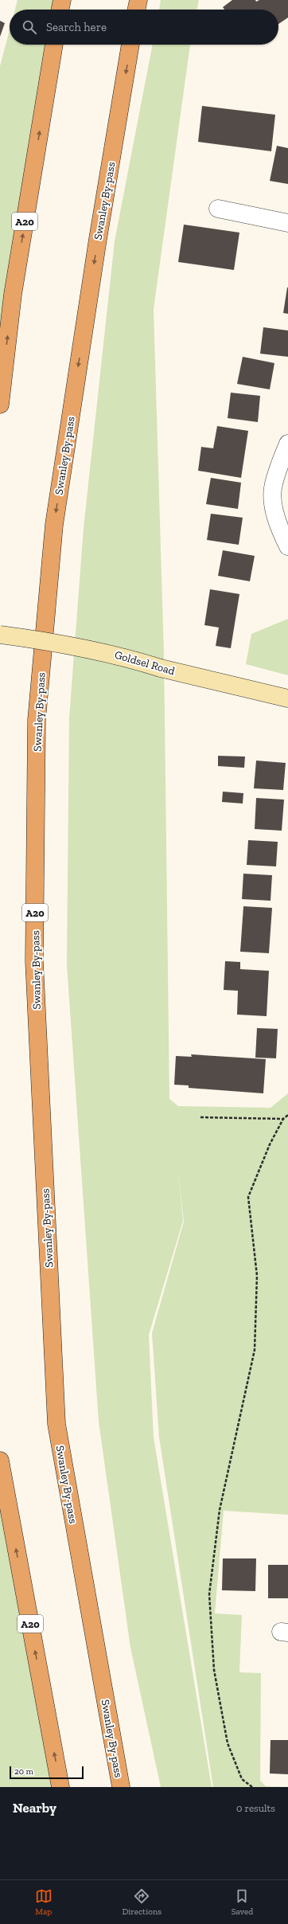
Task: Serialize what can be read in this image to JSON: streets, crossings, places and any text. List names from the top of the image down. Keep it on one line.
{"streets":{"highway":["Swanley By-pass","A20"],"main road":["Goldsel Road"]},"scale_bar":"20 m","page":{"search":"Search here","scale":"20 m","heading":["Nearby","0 results"],"nav":["Map","Directions","Saved"]}}
